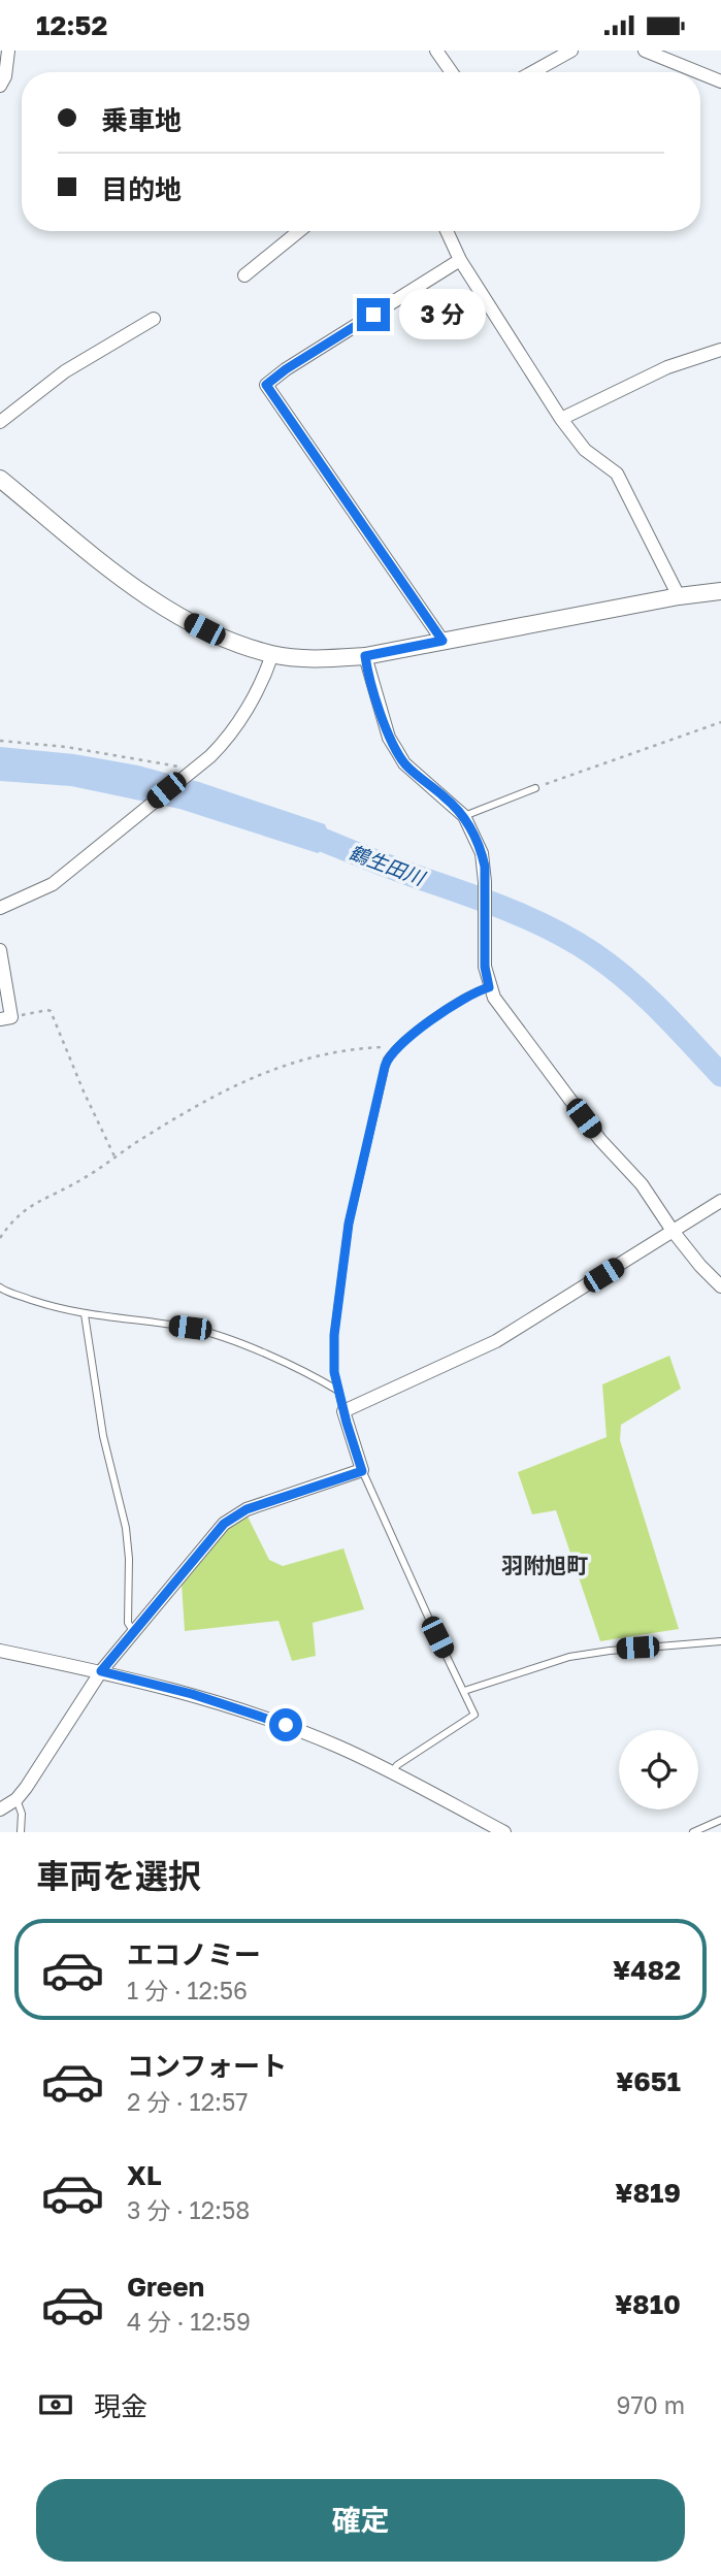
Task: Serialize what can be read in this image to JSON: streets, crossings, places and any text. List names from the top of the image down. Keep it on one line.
{"districts":["羽附旭町"],"water":["鶴生田川"],"page":{"status":"12:52","banner":["乗車地","目的地"],"bubble":"3 分","heading":"車両を選択","list":[{"name":"エコノミー","note":"1 分 · 12:56","value":"¥482"},{"name":"コンフォート","note":"2 分 · 12:57","value":"¥651"},{"name":"XL","note":"3 分 · 12:58","value":"¥819"},{"name":"Green","note":"4 分 · 12:59","value":"¥810"}],"pay":["現金","970 m"],"buttons":"確定"}}
